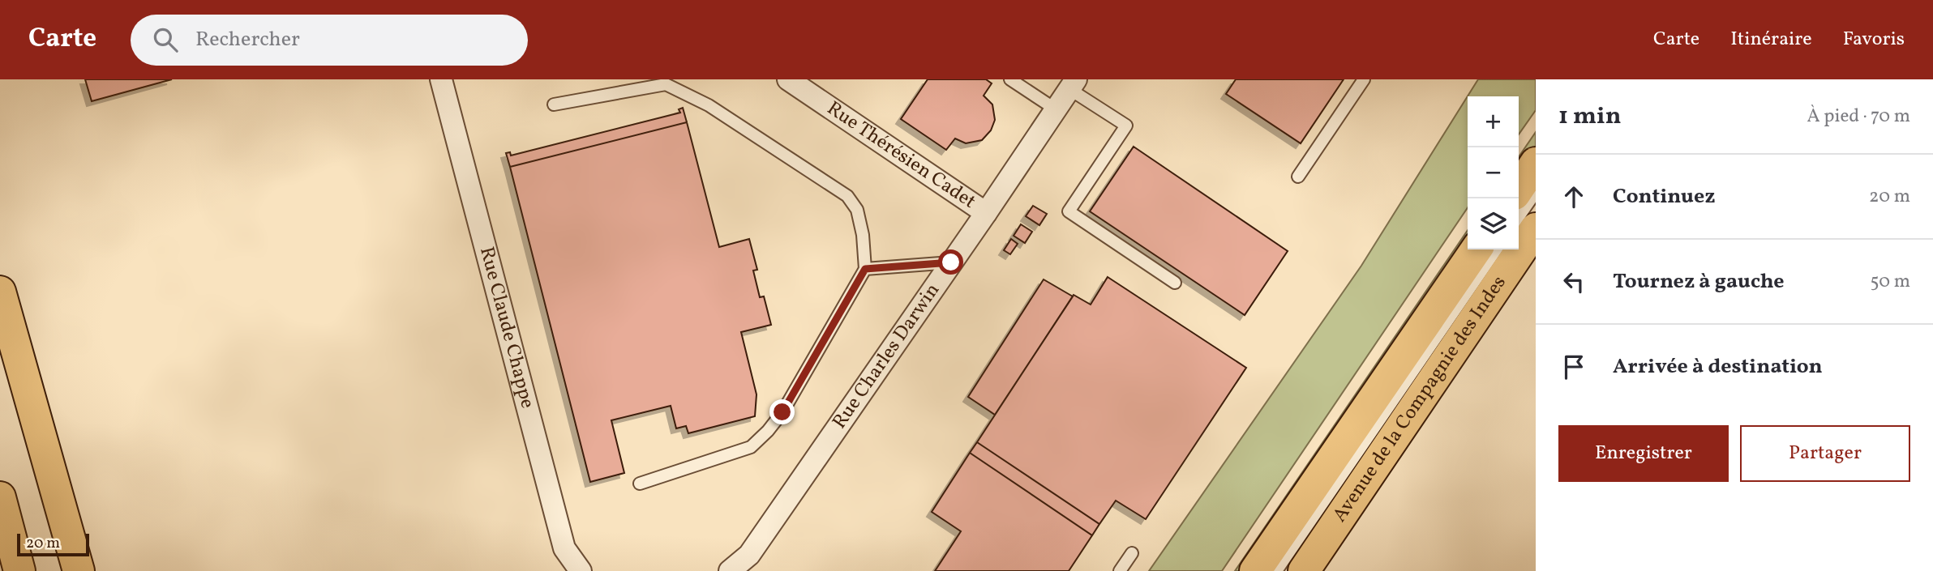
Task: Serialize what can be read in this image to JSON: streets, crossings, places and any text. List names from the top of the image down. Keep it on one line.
{"streets":{"main road":["Avenue de la Compagnie des Indes"],"street":["Rue Thérésien Cadet","Rue Claude Chappe","Rue Charles Darwin"]},"crossings":[["Rue Thérésien Cadet","Rue Charles Darwin"]],"scale_bar":"20 m","page":{"header":"Carte","search":"Rechercher","nav":["Carte","Itinéraire","Favoris"],"heading":["1 min","À pied · 70 m"],"map_buttons":["+","−"],"list":[["Continuez","20 m"],["Tournez à gauche","50 m"],"Arrivée à destination"],"buttons":["Enregistrer","Partager"],"scale":"20 m"}}
